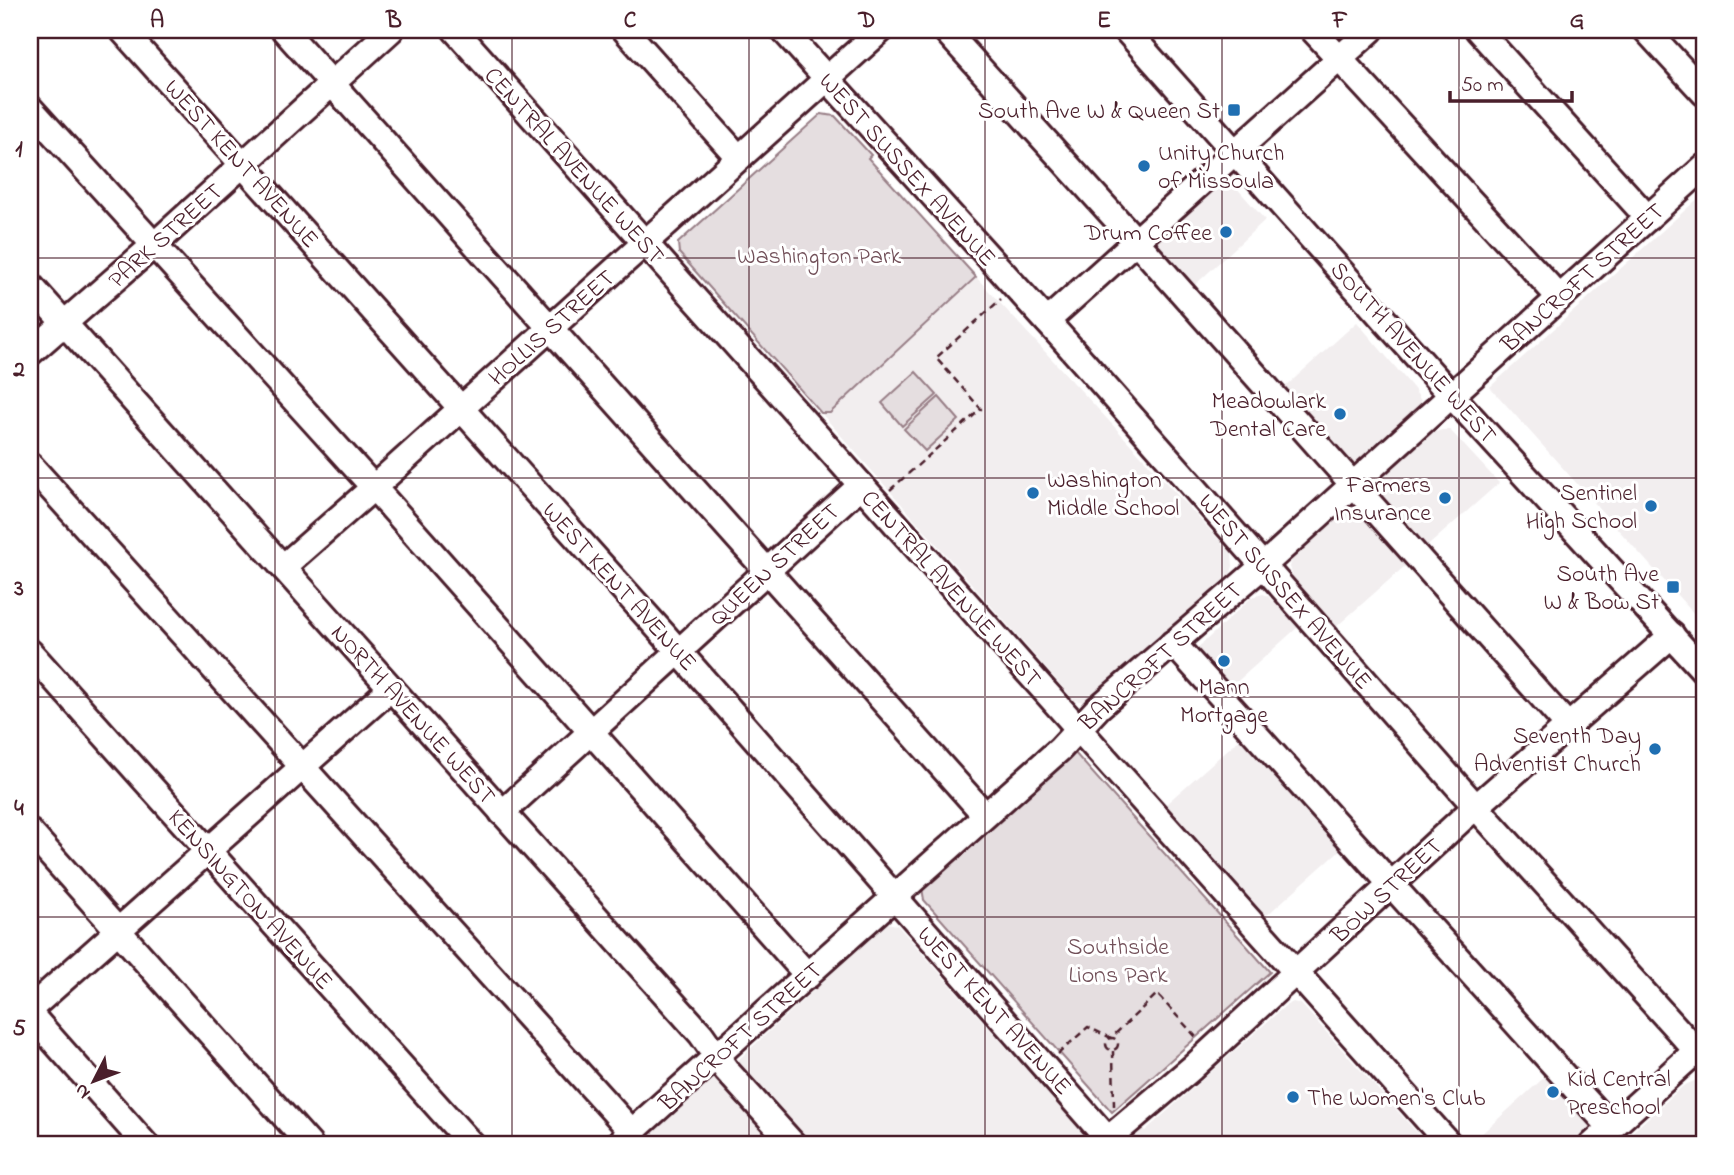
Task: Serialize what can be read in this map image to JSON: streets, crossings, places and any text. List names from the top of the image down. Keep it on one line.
{"streets":{"street":["WEST KENT AVENUE","CENTRAL AVENUE WEST","WEST SUSSEX AVENUE","PARK STREET","BANCROFT STREET","HOLLIS STREET","SOUTH AVENUE WEST","QUEEN STREET","NORTH AVENUE WEST","BOW STREET","KENSINGTON AVENUE"]},"crossings":[["WEST KENT AVENUE","PARK STREET"],["WEST KENT AVENUE","BANCROFT STREET"],["WEST KENT AVENUE","HOLLIS STREET"],["WEST KENT AVENUE","QUEEN STREET"],["WEST KENT AVENUE","BOW STREET"],["CENTRAL AVENUE WEST","BANCROFT STREET"],["CENTRAL AVENUE WEST","HOLLIS STREET"],["CENTRAL AVENUE WEST","QUEEN STREET"],["CENTRAL AVENUE WEST","BOW STREET"],["WEST SUSSEX AVENUE","BANCROFT STREET"],["WEST SUSSEX AVENUE","HOLLIS STREET"],["WEST SUSSEX AVENUE","BOW STREET"],["PARK STREET","NORTH AVENUE WEST"],["BANCROFT STREET","SOUTH AVENUE WEST"],["BANCROFT STREET","NORTH AVENUE WEST"],["HOLLIS STREET","NORTH AVENUE WEST"],["SOUTH AVENUE WEST","BOW STREET"],["QUEEN STREET","NORTH AVENUE WEST"]],"parks":["Washington Park","Southside Lions Park"],"places":{"transit":["South Ave W & Queen St","South Ave W & Bow St"],"other":["Unity Church of Missoula","Drum Coffee","Meadowlark Dental Care","Washington Middle School","Farmers Insurance","Sentinel High School","Mann Mortgage","Seventh Day Adventist Church","Kid Central Preschool","The Women's Club"]},"scale_bar":"50 m","north":"bottom left","grid":{"columns":["A","B","C","D","E","F","G"],"rows":["1","2","3","4","5"]}}
